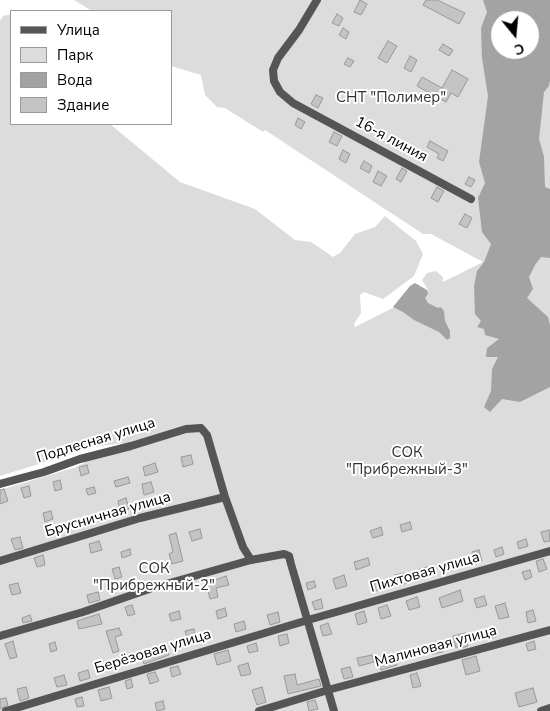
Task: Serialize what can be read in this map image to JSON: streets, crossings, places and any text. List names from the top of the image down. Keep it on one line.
{"streets":{"street":["16-я линия","Подлесная улица","Брусничная улица","Пихтовая улица","Малиновая улица","Берёзовая улица"]},"crossings":[["Подлесная улица","Брусничная улица"],["Пихтовая улица","Берёзовая улица"]],"parks":["СНТ \"Полимер\"","СОК \"Прибрежный-3\"","СОК \"Прибрежный-2\""],"legend":["Улица","Парк","Вода","Здание"],"north":"bottom"}
